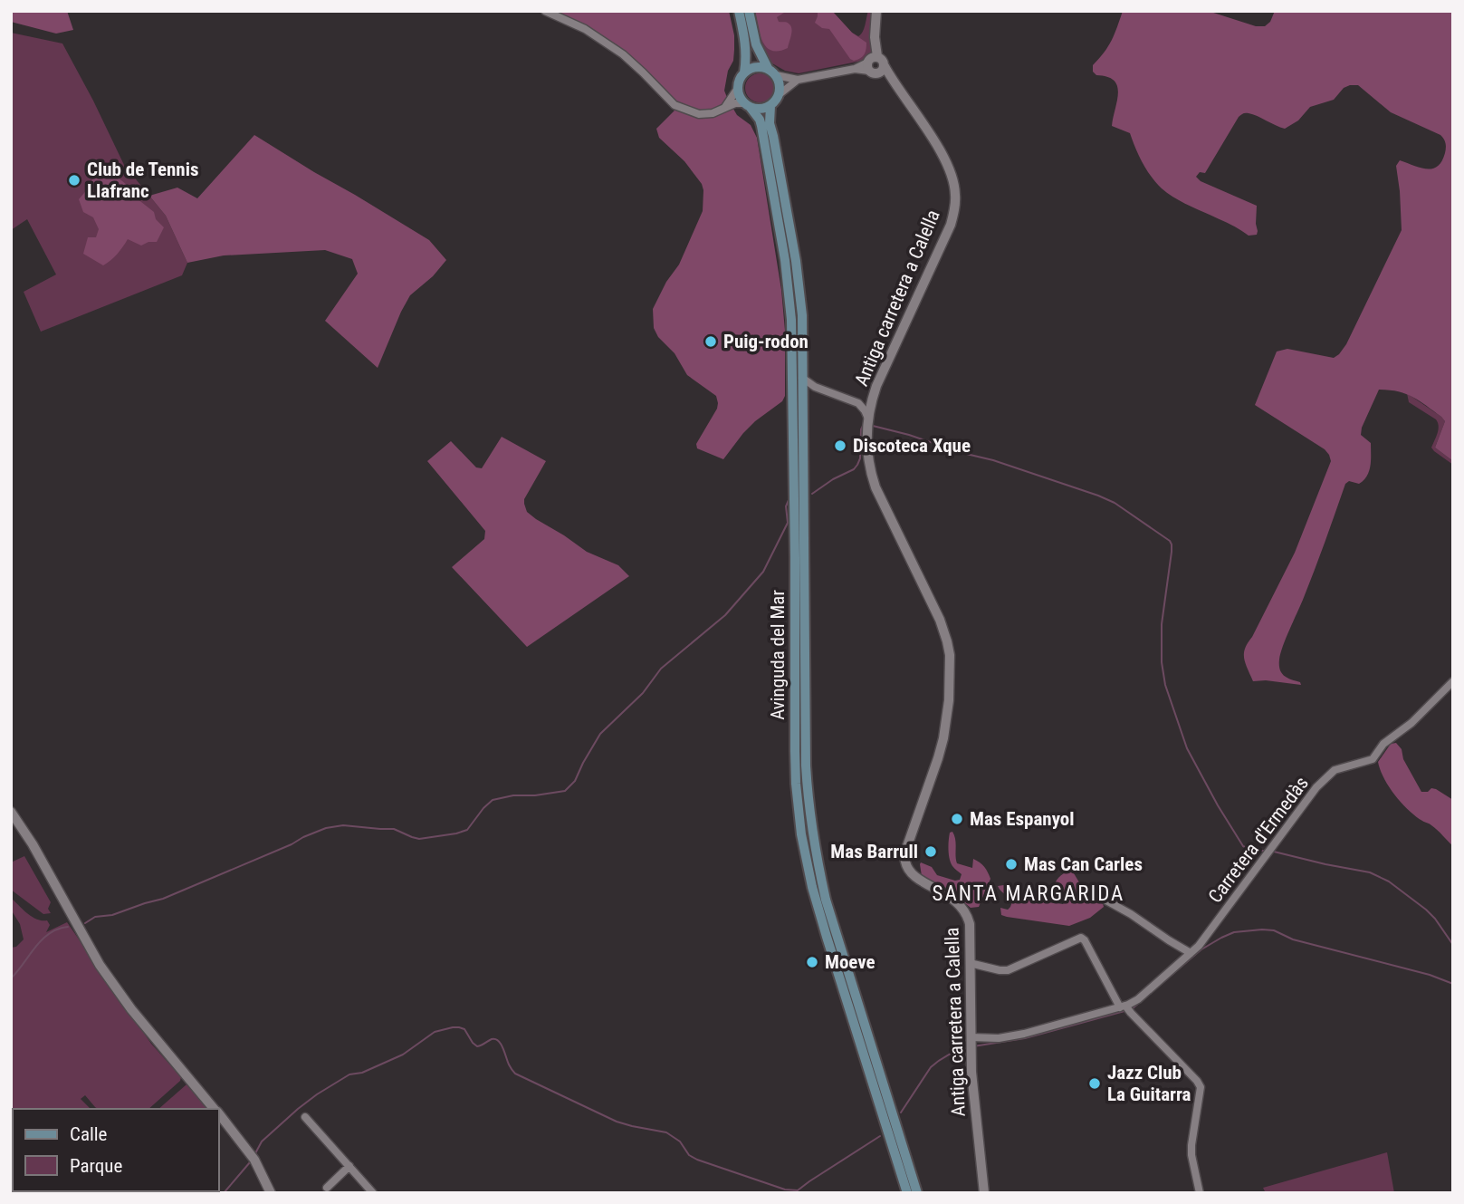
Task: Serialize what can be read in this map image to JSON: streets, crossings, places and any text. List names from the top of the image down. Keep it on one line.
{"streets":{"main road":["Avinguda del Mar"],"street":["Antiga carretera a Calella","Carretera d'Ermedàs"]},"crossings":[["Antiga carretera a Calella","Carretera d'Ermedàs"]],"districts":["SANTA MARGARIDA"],"places":["Club de Tennis Llafranc","Puig-rodon","Discoteca Xque","Mas Espanyol","Mas Barrull","Mas Can Carles","Moeve","Jazz Club La Guitarra"],"legend":["Calle","Parque"]}
